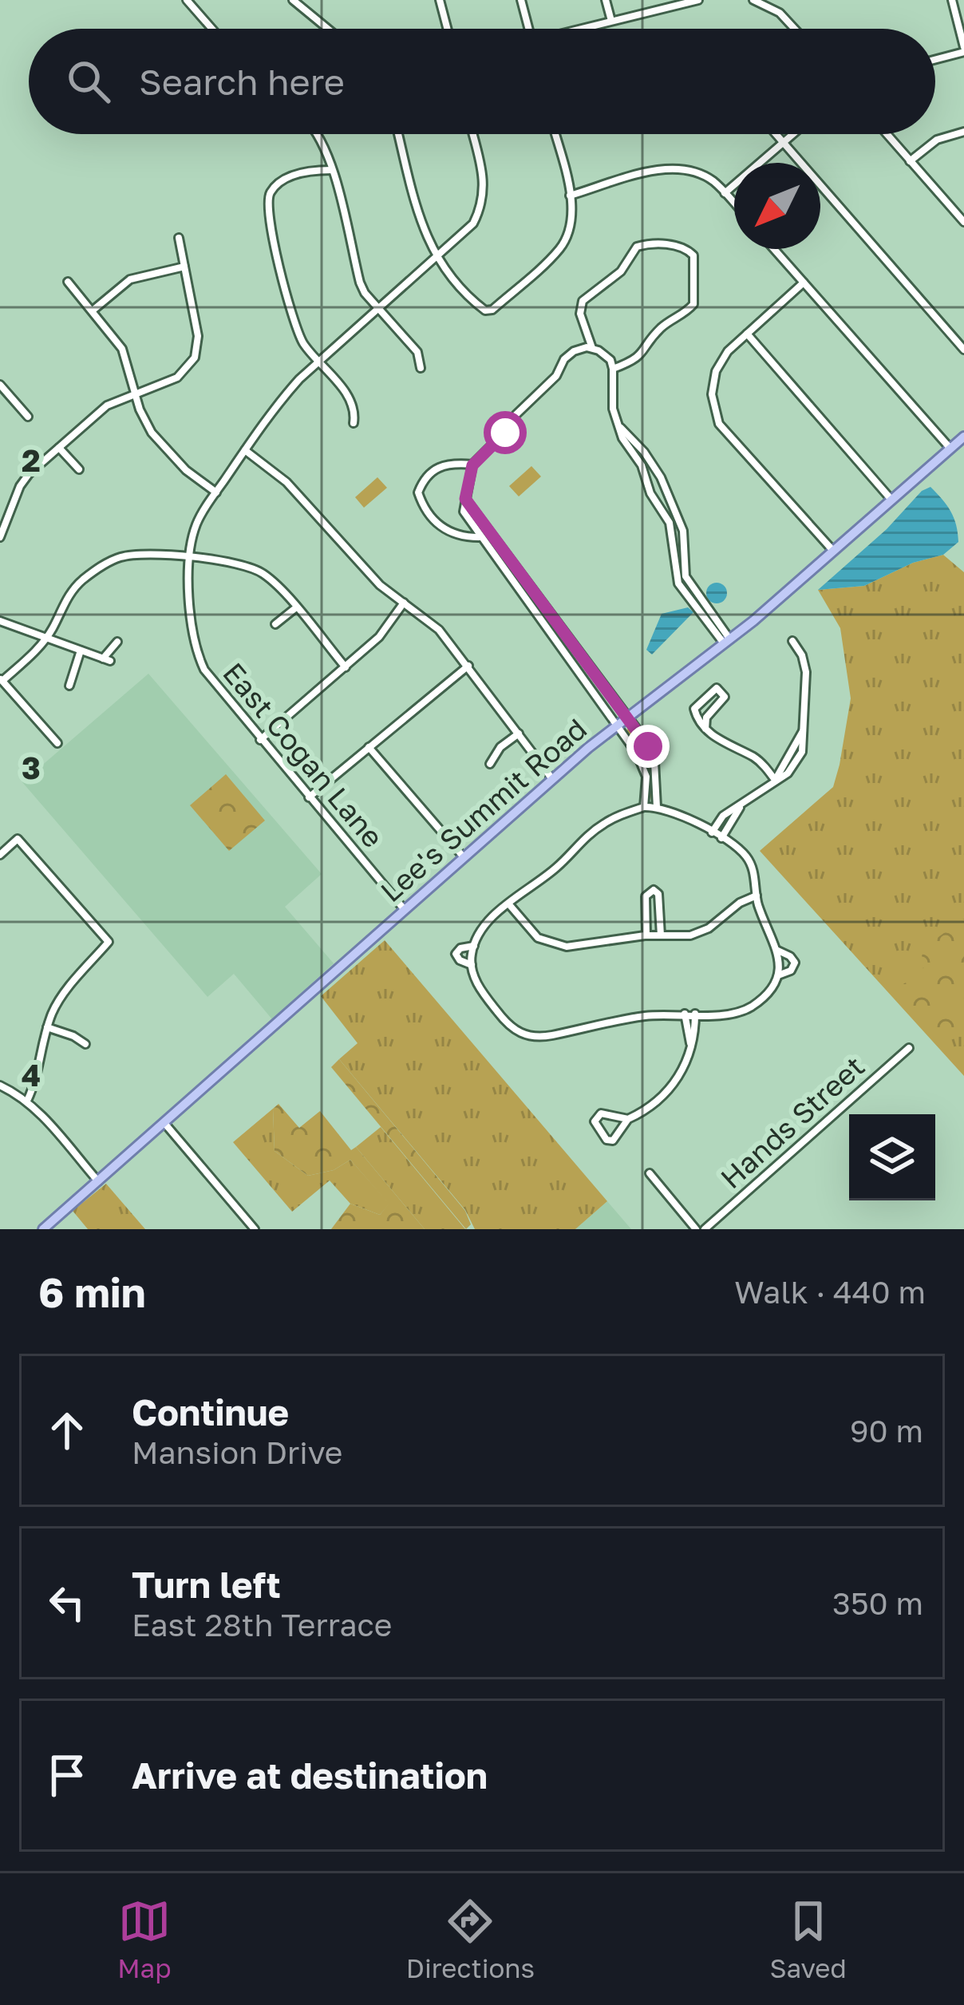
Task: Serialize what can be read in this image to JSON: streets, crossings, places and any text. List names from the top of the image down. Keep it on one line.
{"streets":{"main road":["Lee's Summit Road"],"street":["East Cogan Lane","Hands Street"]},"crossings":[["East Cogan Lane","Lee's Summit Road"]],"north":"bottom left","page":{"search":"Search here","heading":["6 min","Walk · 440 m"],"list":[["Continue","Mansion Drive","90 m"],["Turn left","East 28th Terrace","350 m"],"Arrive at destination"],"nav":["Map","Directions","Saved"]},"grid":{"rows":["2","3","4"]}}
